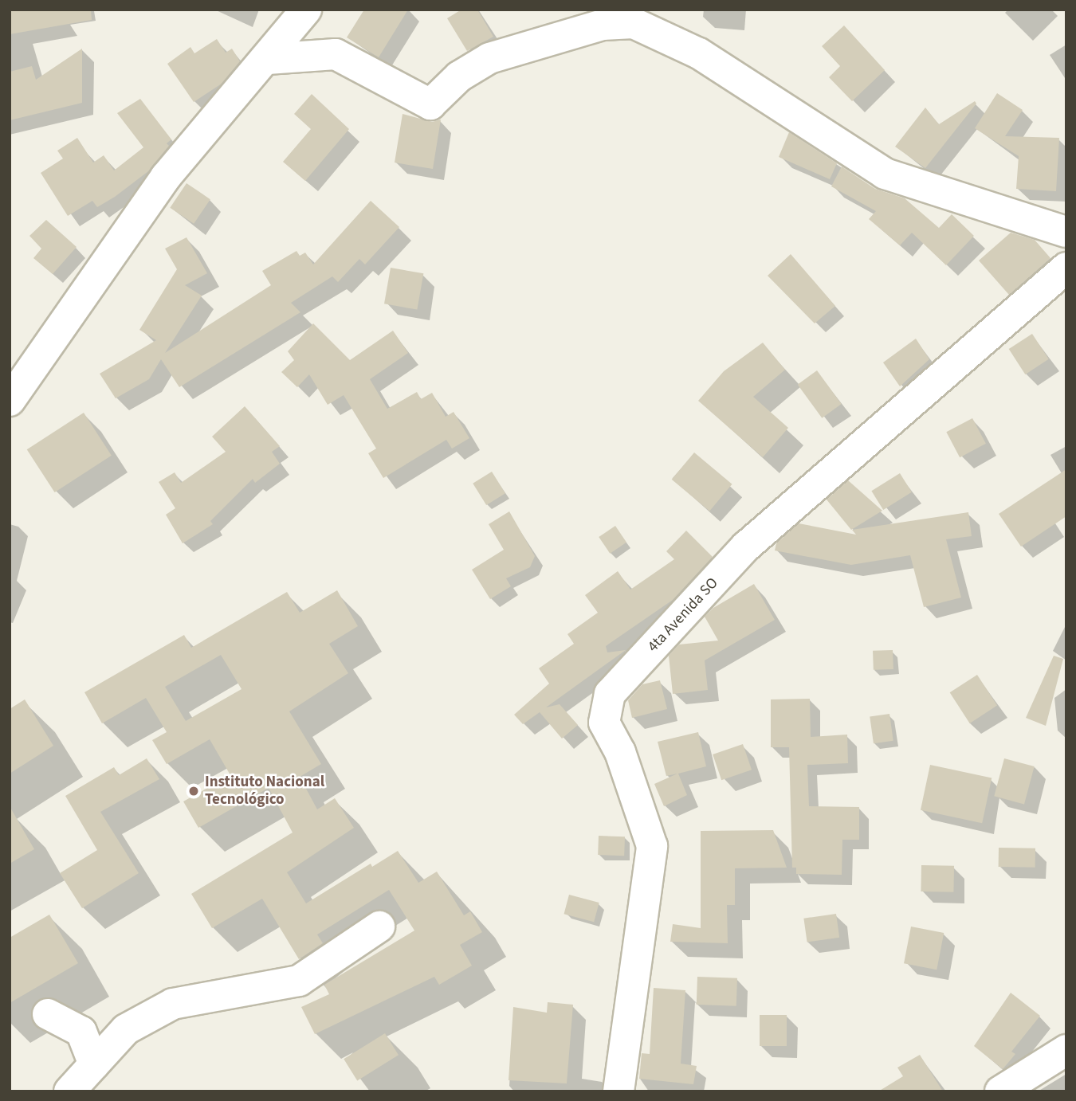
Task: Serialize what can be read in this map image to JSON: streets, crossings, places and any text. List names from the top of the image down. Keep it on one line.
{"streets":{"street":["4ta Avenida SO"]},"places":["Instituto Nacional Tecnológico"]}
